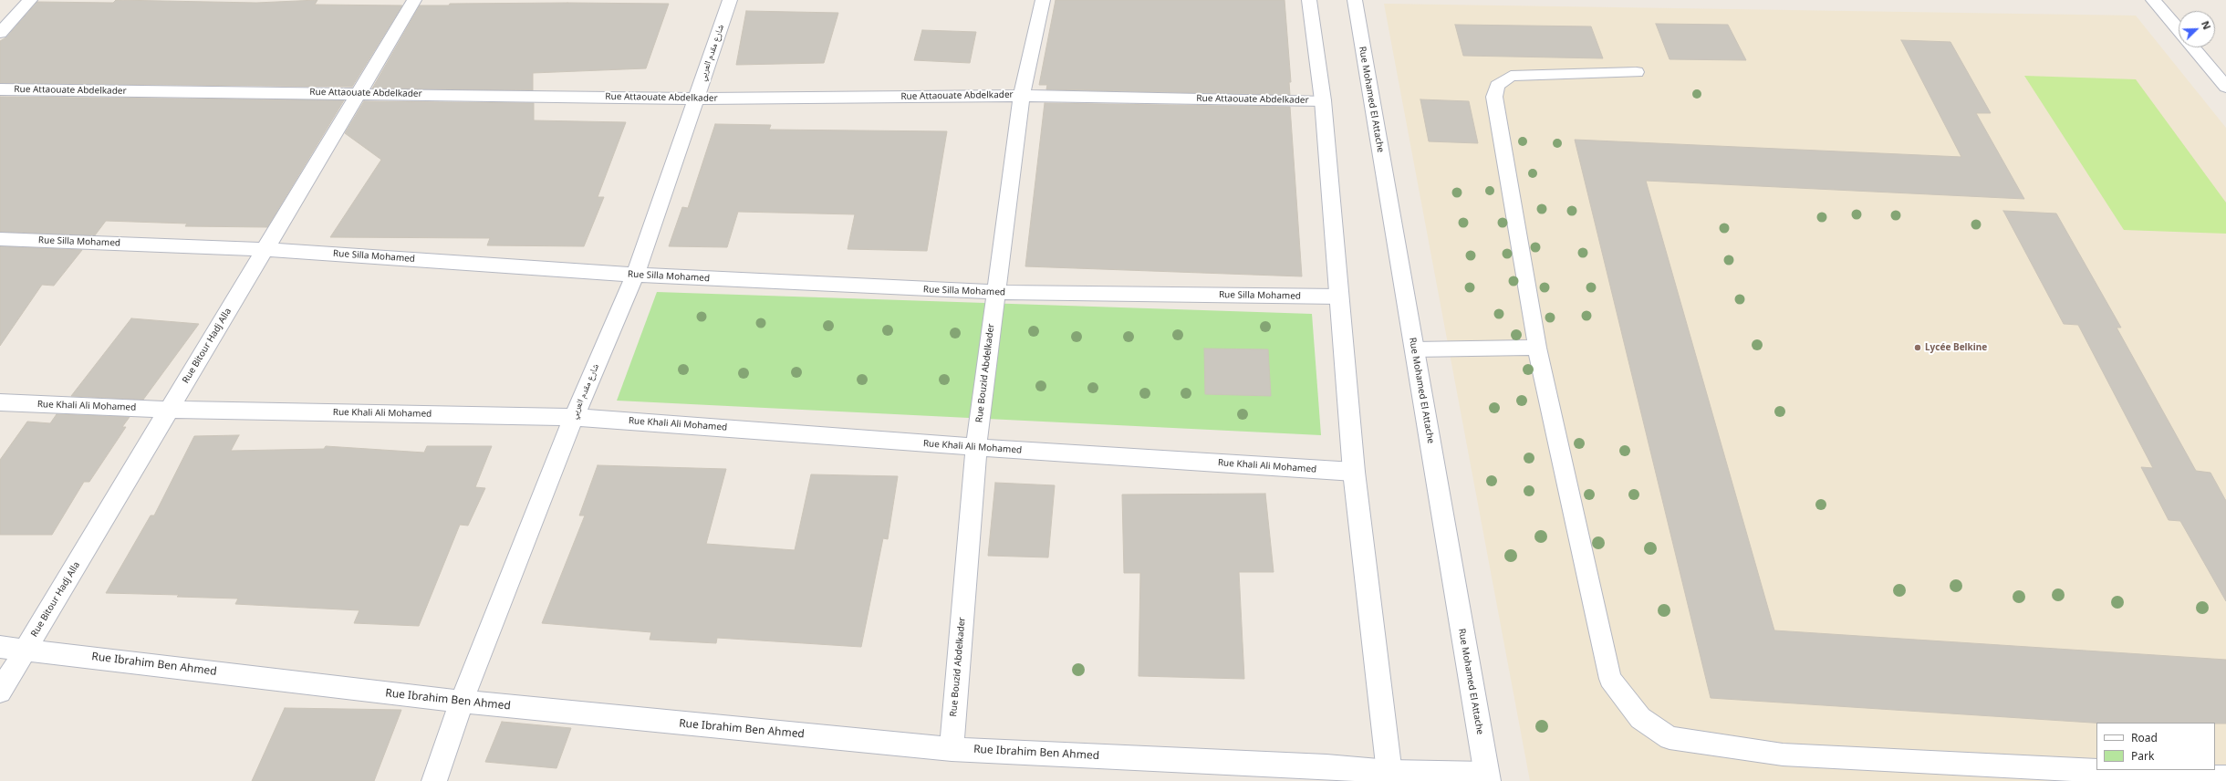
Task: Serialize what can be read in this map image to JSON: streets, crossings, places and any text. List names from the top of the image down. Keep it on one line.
{"streets":{"street":["شارع مقدم العربي","Rue Attaouate Abdelkader","Rue Mohamed El Attache","Rue Silla Mohamed","Rue Bitour Hadj Alla","Rue Bouzid Abdelkader","Rue Khali Ali Mohamed","Rue Ibrahim Ben Ahmed"]},"crossings":[["شارع مقدم العربي","Rue Attaouate Abdelkader"],["شارع مقدم العربي","Rue Silla Mohamed"],["شارع مقدم العربي","Rue Khali Ali Mohamed"],["شارع مقدم العربي","Rue Ibrahim Ben Ahmed"],["Rue Attaouate Abdelkader","Rue Bitour Hadj Alla"],["Rue Attaouate Abdelkader","Rue Bouzid Abdelkader"],["Rue Mohamed El Attache","Rue Ibrahim Ben Ahmed"],["Rue Silla Mohamed","Rue Bitour Hadj Alla"],["Rue Silla Mohamed","Rue Bouzid Abdelkader"],["Rue Bitour Hadj Alla","Rue Khali Ali Mohamed"],["Rue Bitour Hadj Alla","Rue Ibrahim Ben Ahmed"],["Rue Bouzid Abdelkader","Rue Khali Ali Mohamed"],["Rue Bouzid Abdelkader","Rue Ibrahim Ben Ahmed"]],"places":["Lycée Belkine"],"legend":["Road","Park"],"north":"top right"}
